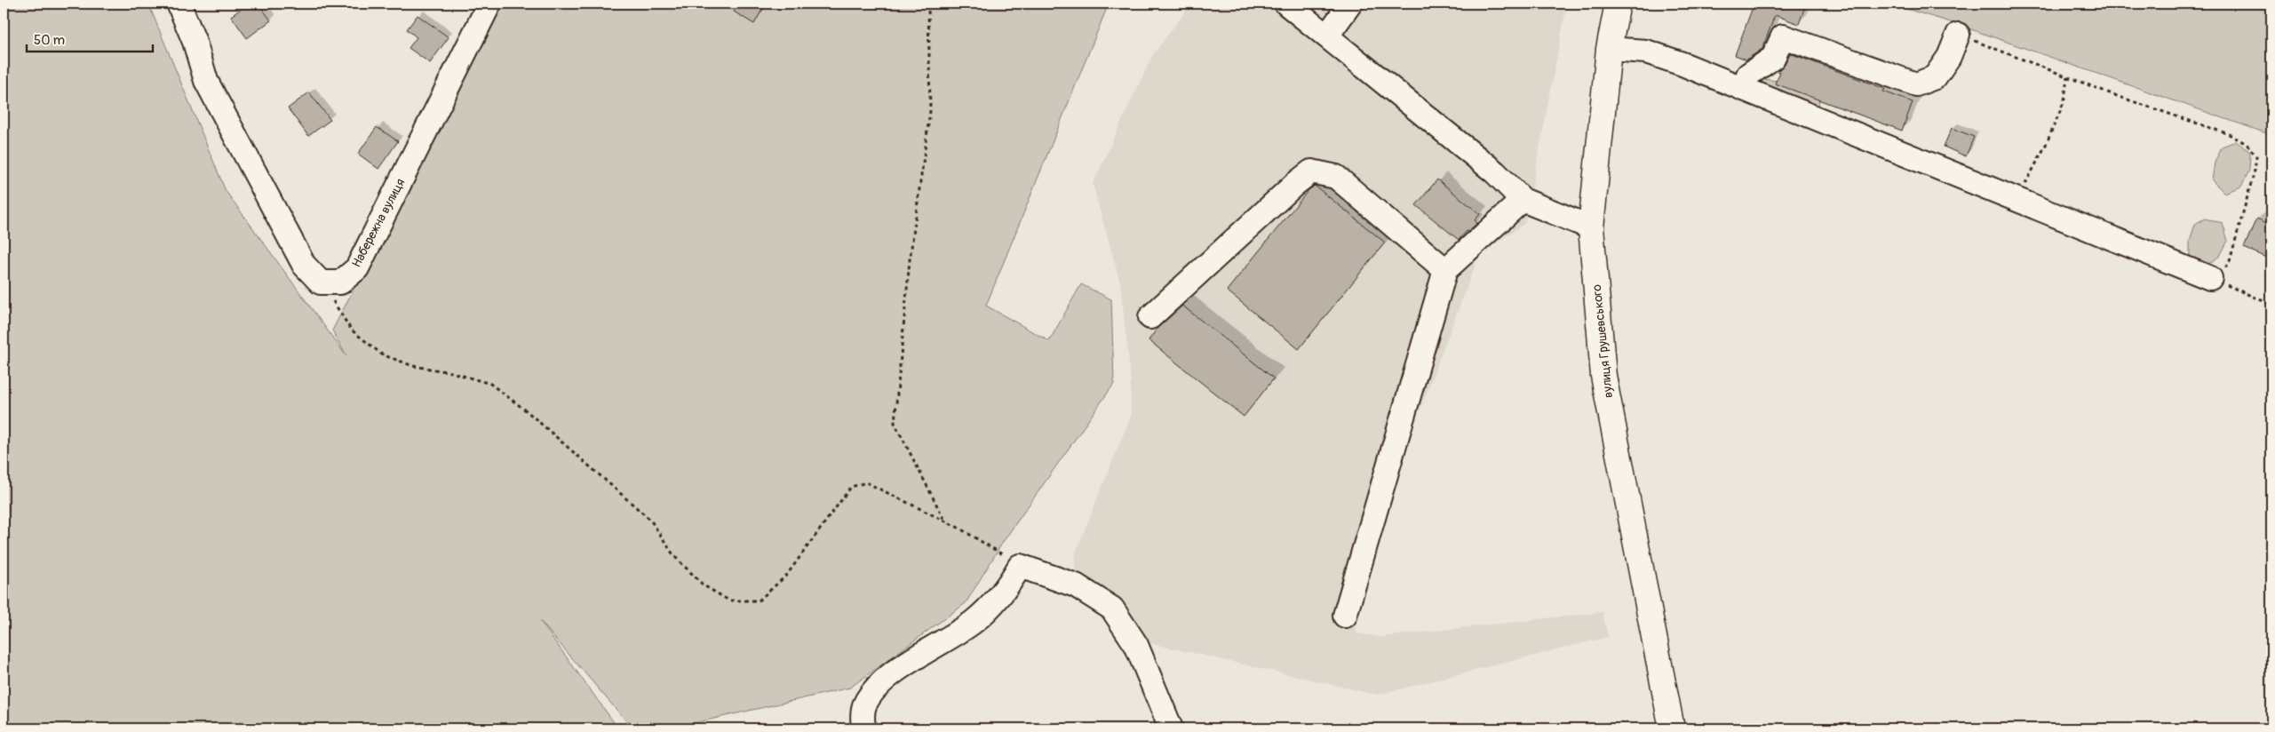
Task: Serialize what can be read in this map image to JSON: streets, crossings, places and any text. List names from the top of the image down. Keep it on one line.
{"streets":{"main road":["вулиця Грушевського"],"street":["Набережна вулиця"]},"scale_bar":"50 m"}
